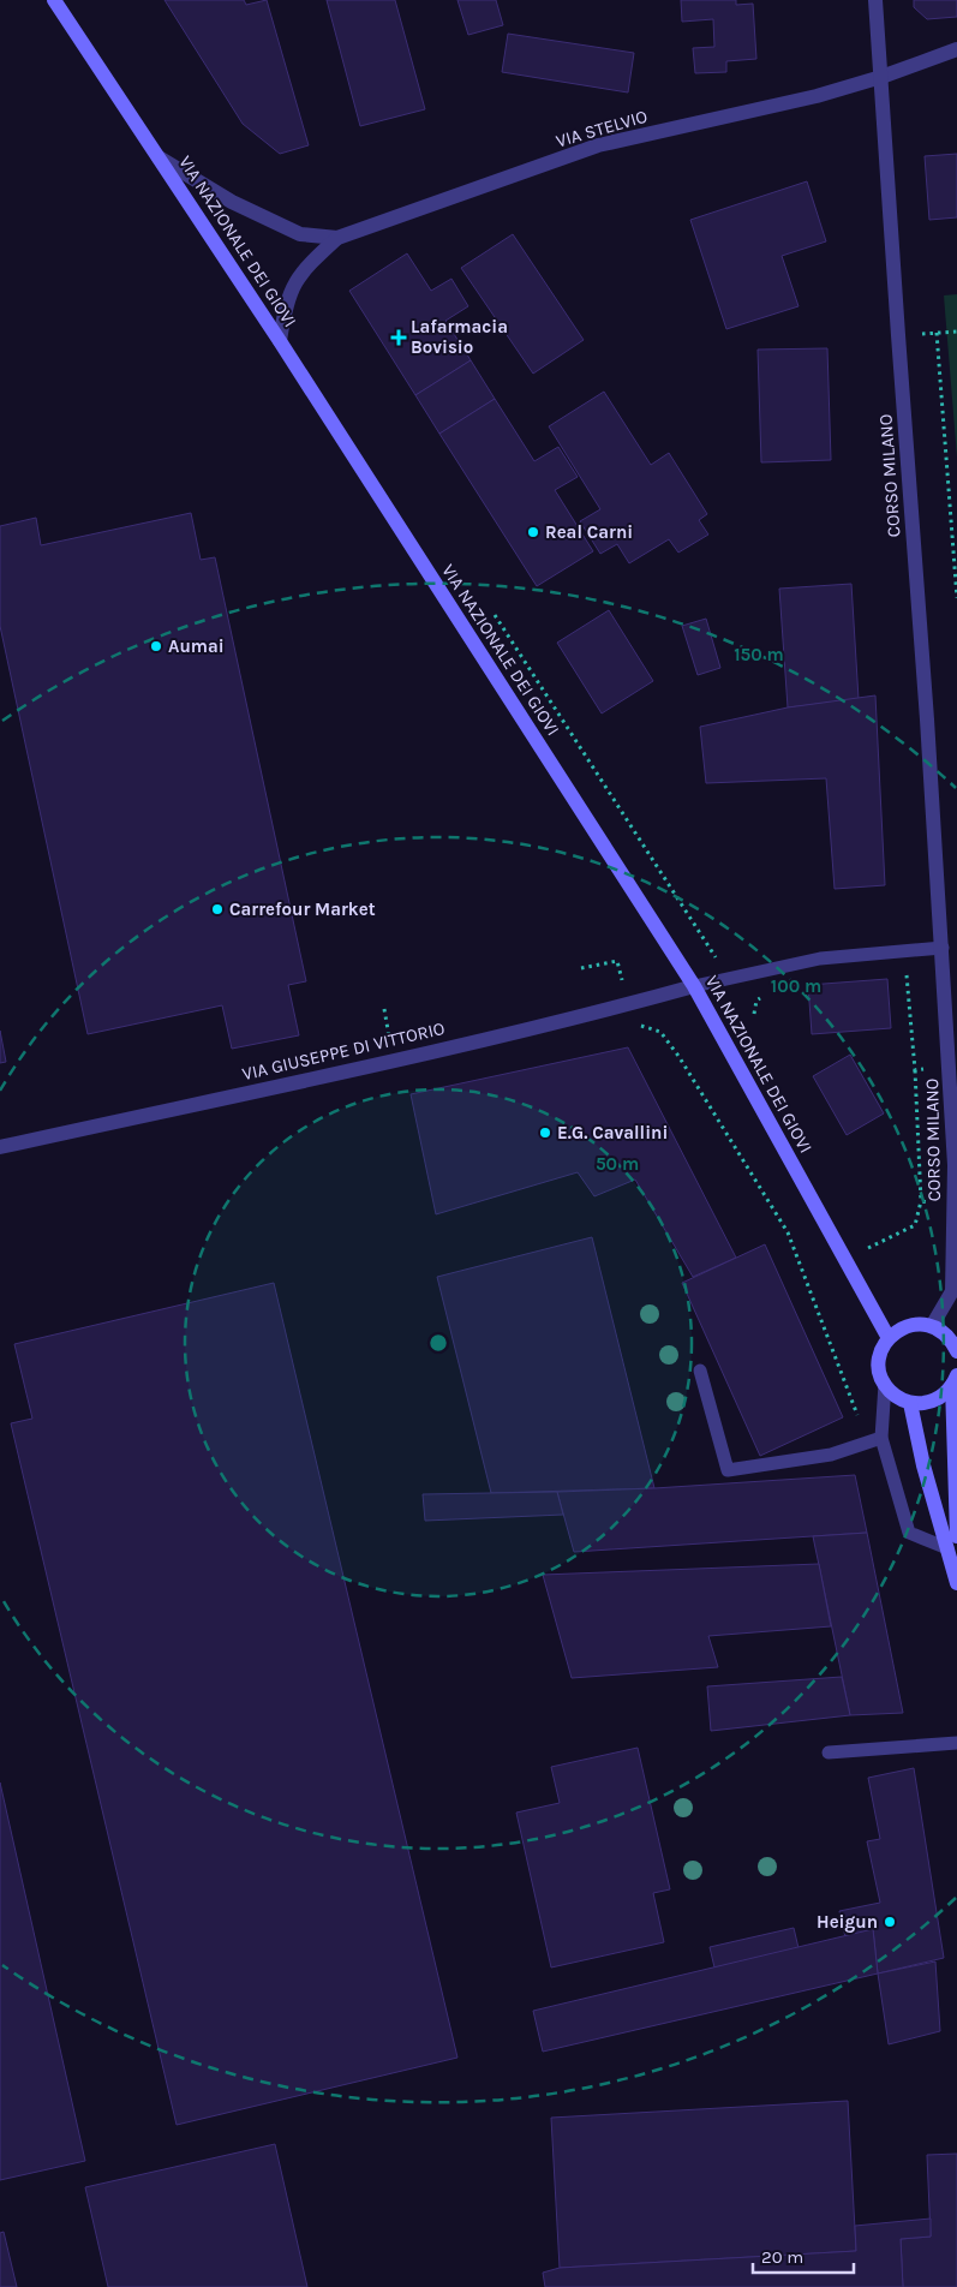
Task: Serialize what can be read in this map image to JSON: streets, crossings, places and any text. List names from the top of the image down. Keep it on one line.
{"streets":{"main road":["VIA NAZIONALE DEI GIOVI"],"street":["VIA STELVIO","CORSO MILANO","VIA GIUSEPPE DI VITTORIO"]},"crossings":[["VIA STELVIO","VIA NAZIONALE DEI GIOVI"],["VIA STELVIO","CORSO MILANO"],["VIA NAZIONALE DEI GIOVI","VIA GIUSEPPE DI VITTORIO"]],"places":{"health":["Lafarmacia Bovisio"],"other":["Real Carni","Aumai","Carrefour Market","E.G. Cavallini","Heigun"]},"scale_bar":"20 m","rings":["150 m","100 m","50 m"]}
